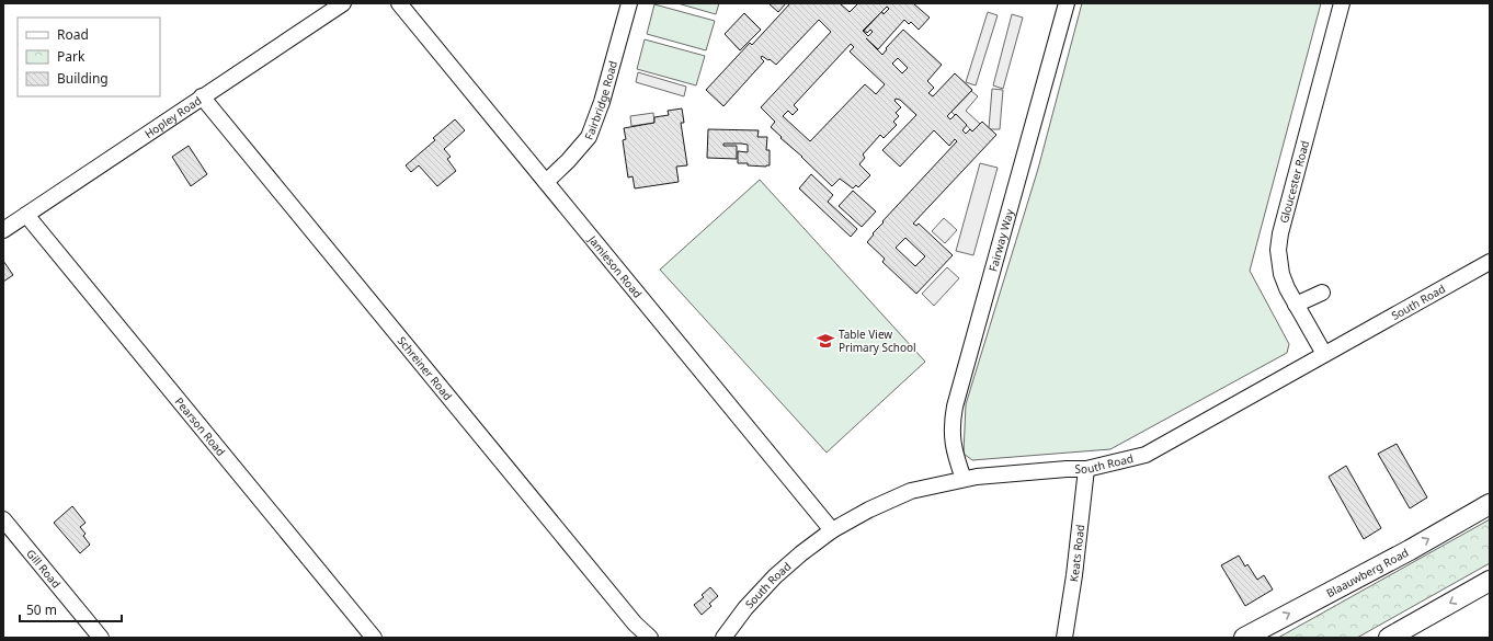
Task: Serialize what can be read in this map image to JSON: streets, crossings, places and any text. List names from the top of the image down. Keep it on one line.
{"streets":{"main road":["Blaauwberg Road"],"street":["Fairbridge Road","Hopley Road","Gloucester Road","Fairway Way","Jamieson Road","South Road","Schreiner Road","Pearson Road","Keats Road","Gill Road"]},"crossings":[["Fairbridge Road","Jamieson Road"],["Hopley Road","Schreiner Road"],["Hopley Road","Pearson Road"],["Gloucester Road","South Road"],["Fairway Way","South Road"],["Jamieson Road","South Road"],["South Road","Keats Road"]],"places":{"school or university":["Table View Primary School"]},"legend":["Road","Park","Building"],"scale_bar":"50 m"}
